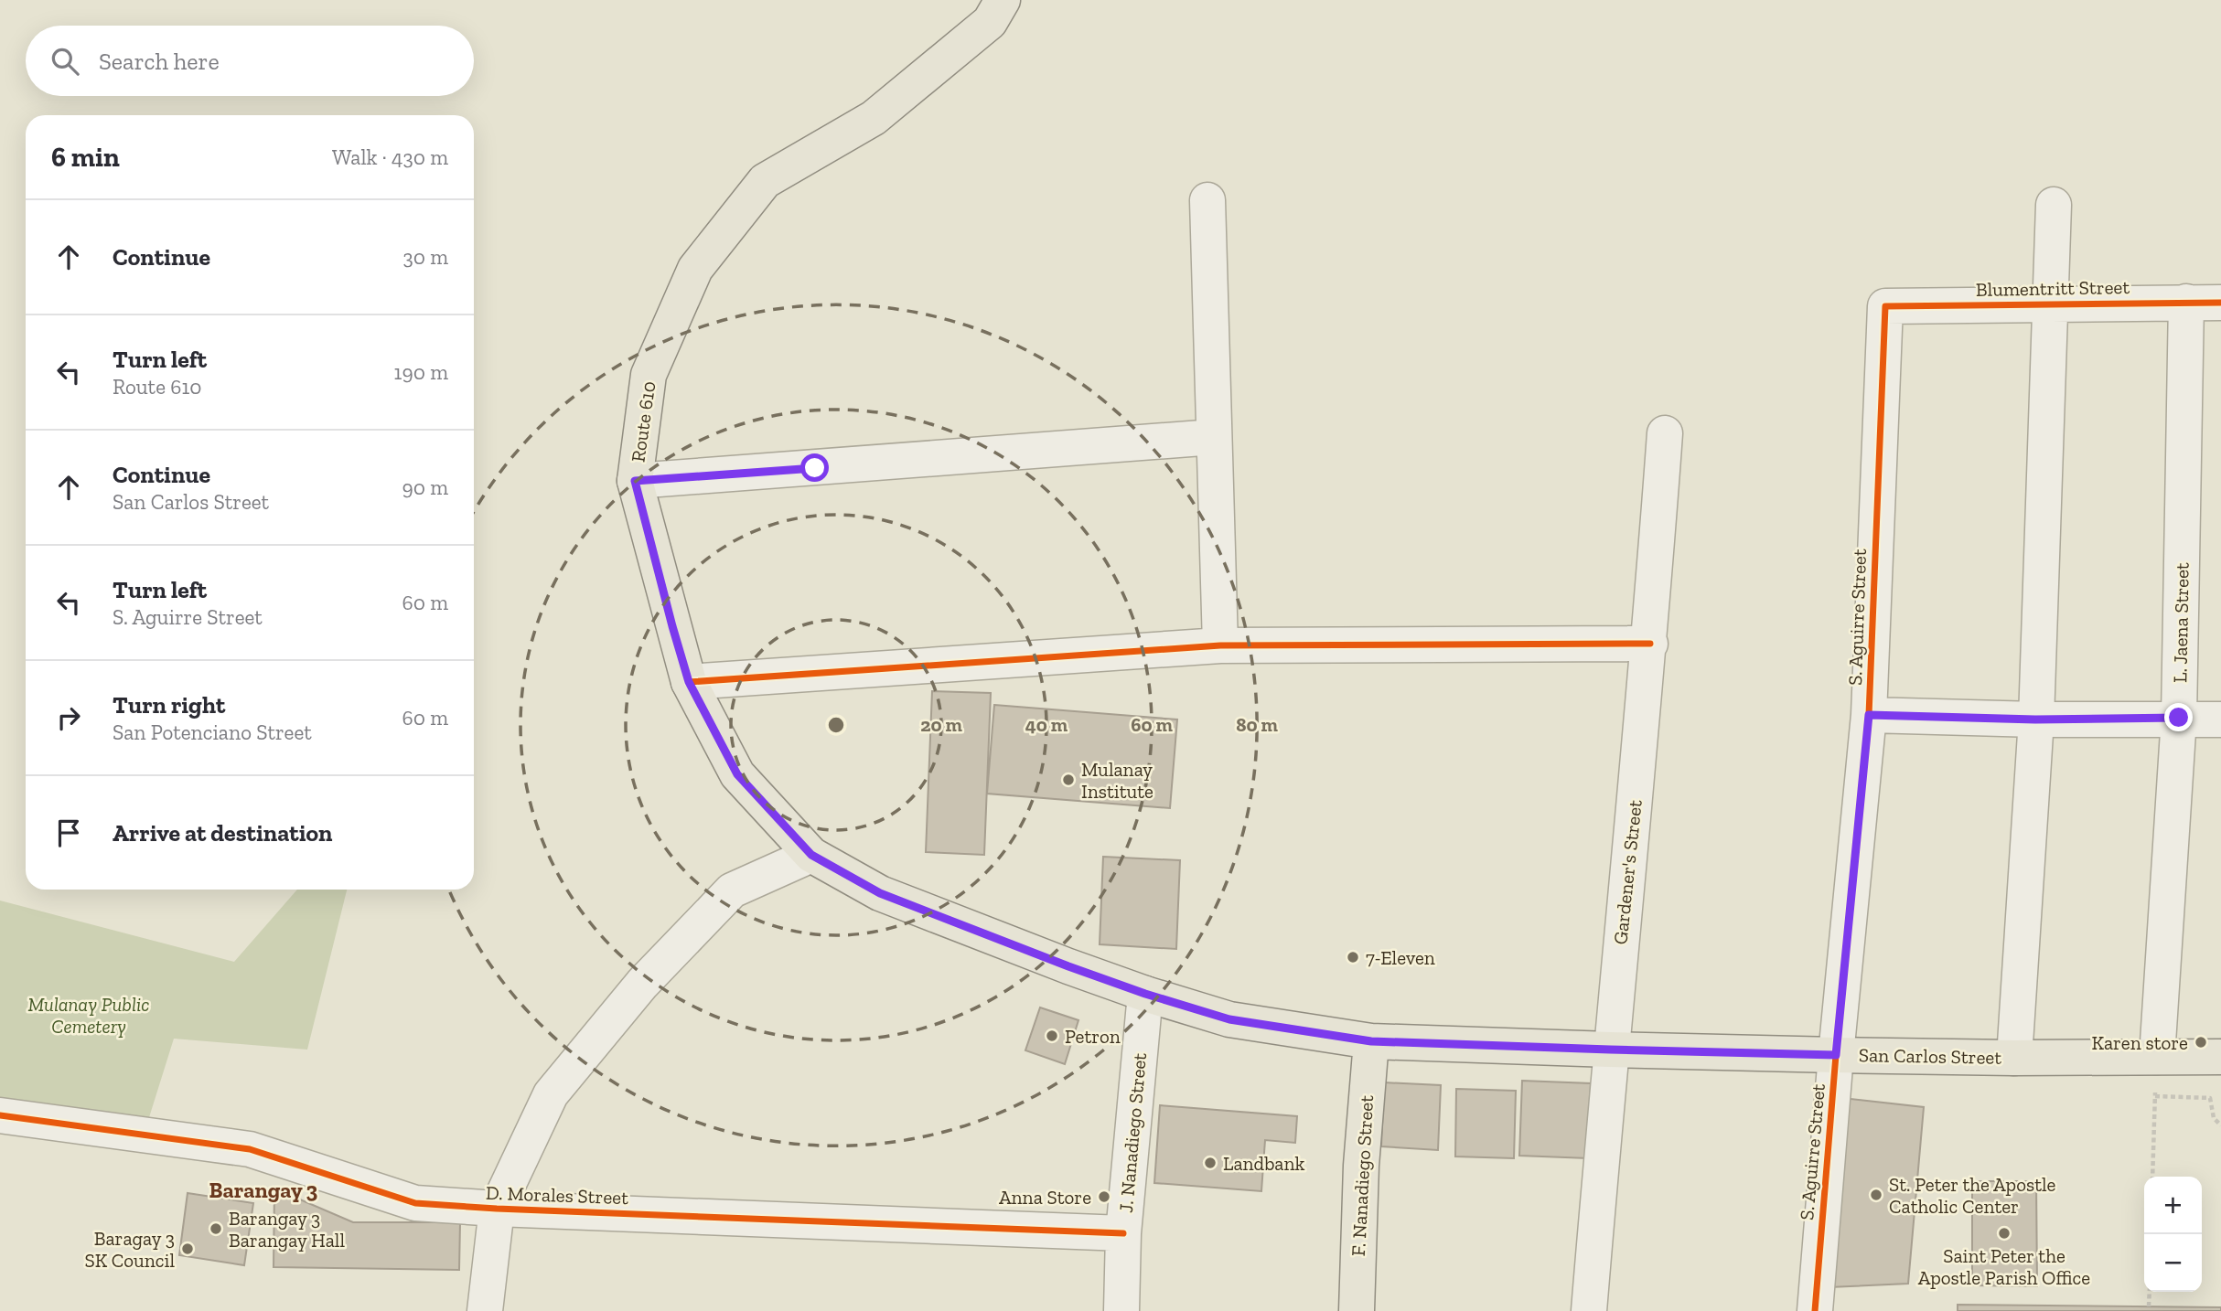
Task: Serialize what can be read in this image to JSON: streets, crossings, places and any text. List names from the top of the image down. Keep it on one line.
{"streets":{"main road":["Route 610","San Carlos Street","F. Nanadiego Street"],"street":["Blumentritt Street","S. Aguirre Street","L. Jaena Street","Gardener's Street","J. Nanadiego Street","D. Morales Street"]},"crossings":[["Blumentritt Street","S. Aguirre Street"],["Blumentritt Street","L. Jaena Street"],["Route 610","San Carlos Street"],["Route 610","J. Nanadiego Street"],["Route 610","F. Nanadiego Street"],["S. Aguirre Street","San Carlos Street"],["L. Jaena Street","San Carlos Street"],["Gardener's Street","San Carlos Street"],["San Carlos Street","F. Nanadiego Street"],["J. Nanadiego Street","D. Morales Street"]],"districts":["Barangay 3"],"parks":["Mulanay Public Cemetery"],"places":["Mulanay Institute","7-Eleven","Petron","Karen store","Landbank","St. Peter the Apostle Catholic Center","Anna Store","Barangay 3 Barangay Hall","Saint Peter the Apostle Parish Office","Baragay 3 SK Council"],"page":{"search":"Search here","heading":["6 min","Walk · 430 m"],"list":[["Continue","30 m"],["Turn left","Route 610","190 m"],["Continue","San Carlos Street","90 m"],["Turn left","S. Aguirre Street","60 m"],["Turn right","San Potenciano Street","60 m"],"Arrive at destination"],"map_buttons":["+","−"]},"rings":["20 m","40 m","60 m","80 m"]}
